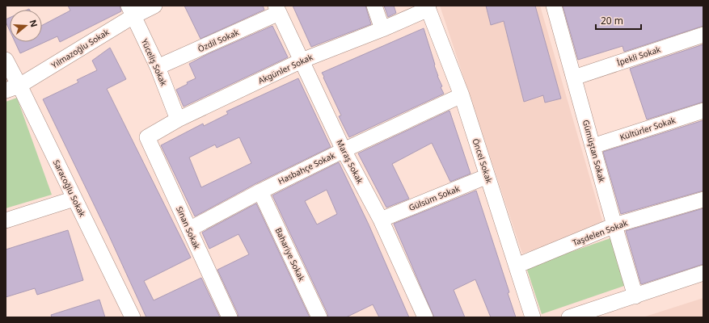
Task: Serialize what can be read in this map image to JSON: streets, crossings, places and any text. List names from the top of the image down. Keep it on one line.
{"streets":{"street":["Özdil Sokak","Yılmazoğlu Sokak","İpekli Sokak","Yüceliş Sokak","Akgünler Sokak","Kültürler Sokak","Gümüştan Sokak","Öncel Sokak","Maraş Sokak","Hasbahçe Sokak","Saracoğlu Sokak","Gülsüm Sokak","Sinan Sokak","Taşdelen Sokak","Bahariye Sokak"]},"crossings":[["Özdil Sokak","Yüceliş Sokak"],["Özdil Sokak","Maraş Sokak"],["Yılmazoğlu Sokak","Yüceliş Sokak"],["Yılmazoğlu Sokak","Saracoğlu Sokak"],["İpekli Sokak","Gümüştan Sokak"],["Yüceliş Sokak","Akgünler Sokak"],["Akgünler Sokak","Öncel Sokak"],["Akgünler Sokak","Maraş Sokak"],["Akgünler Sokak","Sinan Sokak"],["Kültürler Sokak","Gümüştan Sokak"],["Gümüştan Sokak","Taşdelen Sokak"],["Öncel Sokak","Hasbahçe Sokak"],["Öncel Sokak","Gülsüm Sokak"],["Öncel Sokak","Taşdelen Sokak"],["Maraş Sokak","Hasbahçe Sokak"],["Maraş Sokak","Gülsüm Sokak"],["Hasbahçe Sokak","Sinan Sokak"],["Hasbahçe Sokak","Bahariye Sokak"]],"scale_bar":"20 m","north":"right"}
